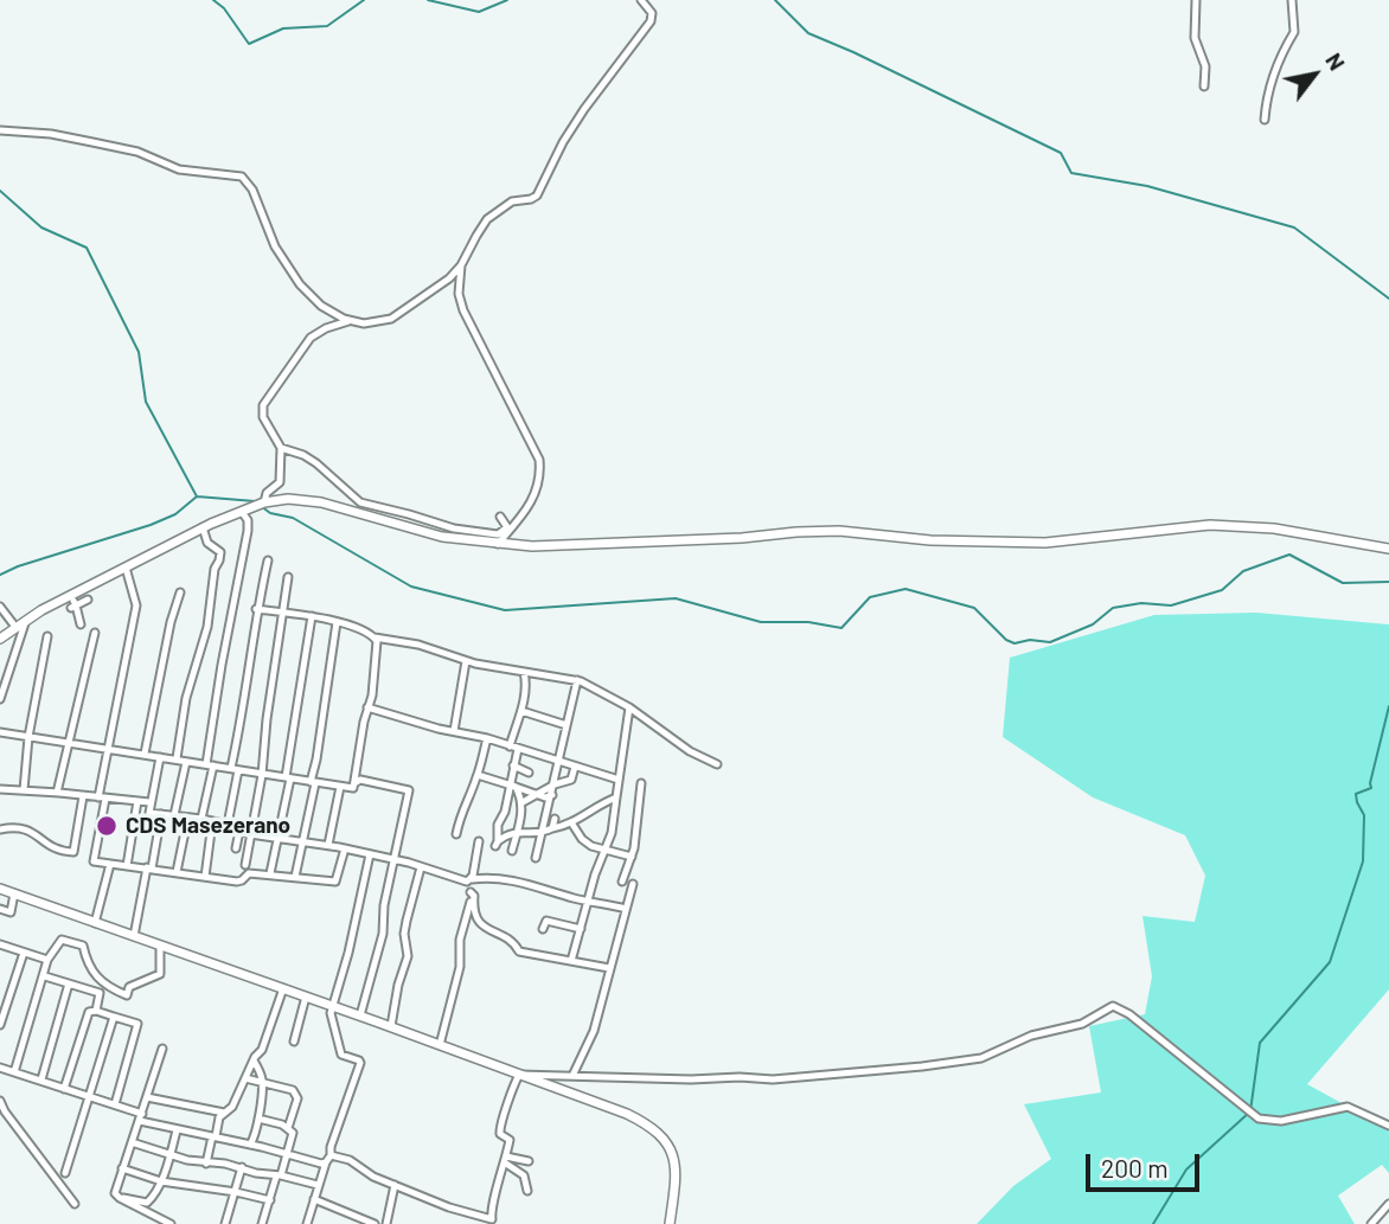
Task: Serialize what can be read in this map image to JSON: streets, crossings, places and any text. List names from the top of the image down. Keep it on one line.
{"places":["CDS Masezerano"],"scale_bar":"200 m","north":"top right"}
